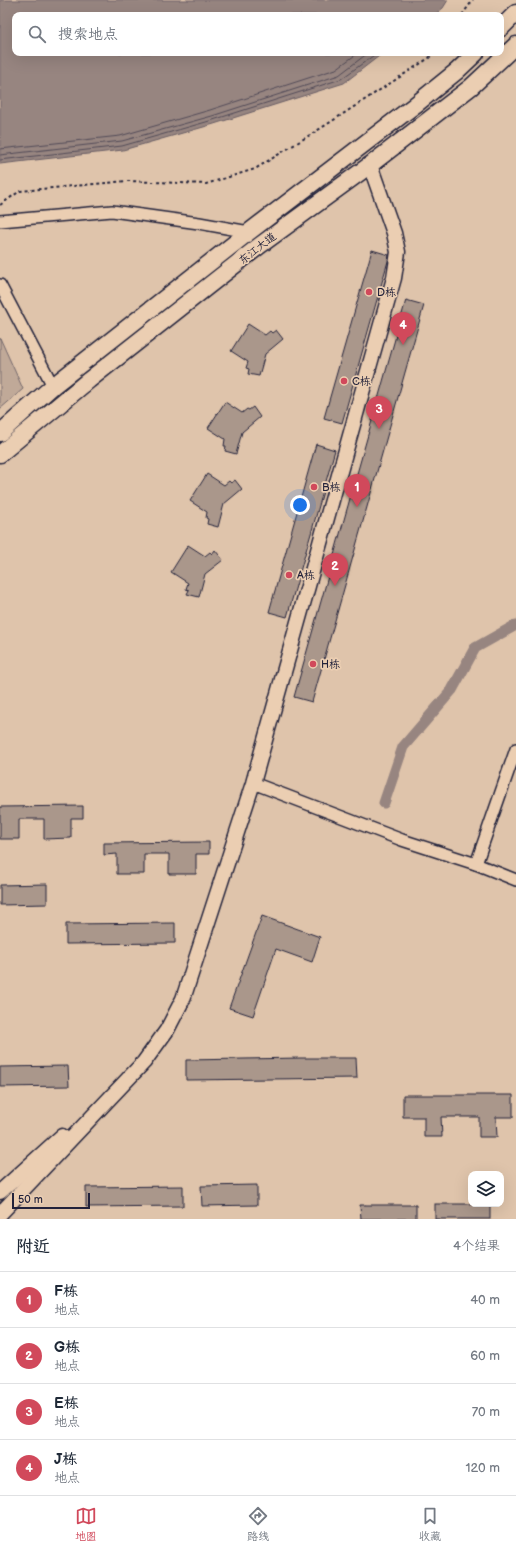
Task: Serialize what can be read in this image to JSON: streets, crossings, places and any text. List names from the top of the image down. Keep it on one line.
{"streets":{"main road":["东江大道"]},"places":["D栋","C栋","B栋","A栋","H栋"],"scale_bar":"50 m","page":{"search":"搜索地点","pins":["4","3","1","2"],"scale":"50 m","heading":["附近","4个结果"],"list":[{"mark":"1","name":"F栋","note":"地点","value":"40 m"},{"mark":"2","name":"G栋","note":"地点","value":"60 m"},{"mark":"3","name":"E栋","note":"地点","value":"70 m"},{"mark":"4","name":"J栋","note":"地点","value":"120 m"}],"nav":["地图","路线","收藏"]}}
